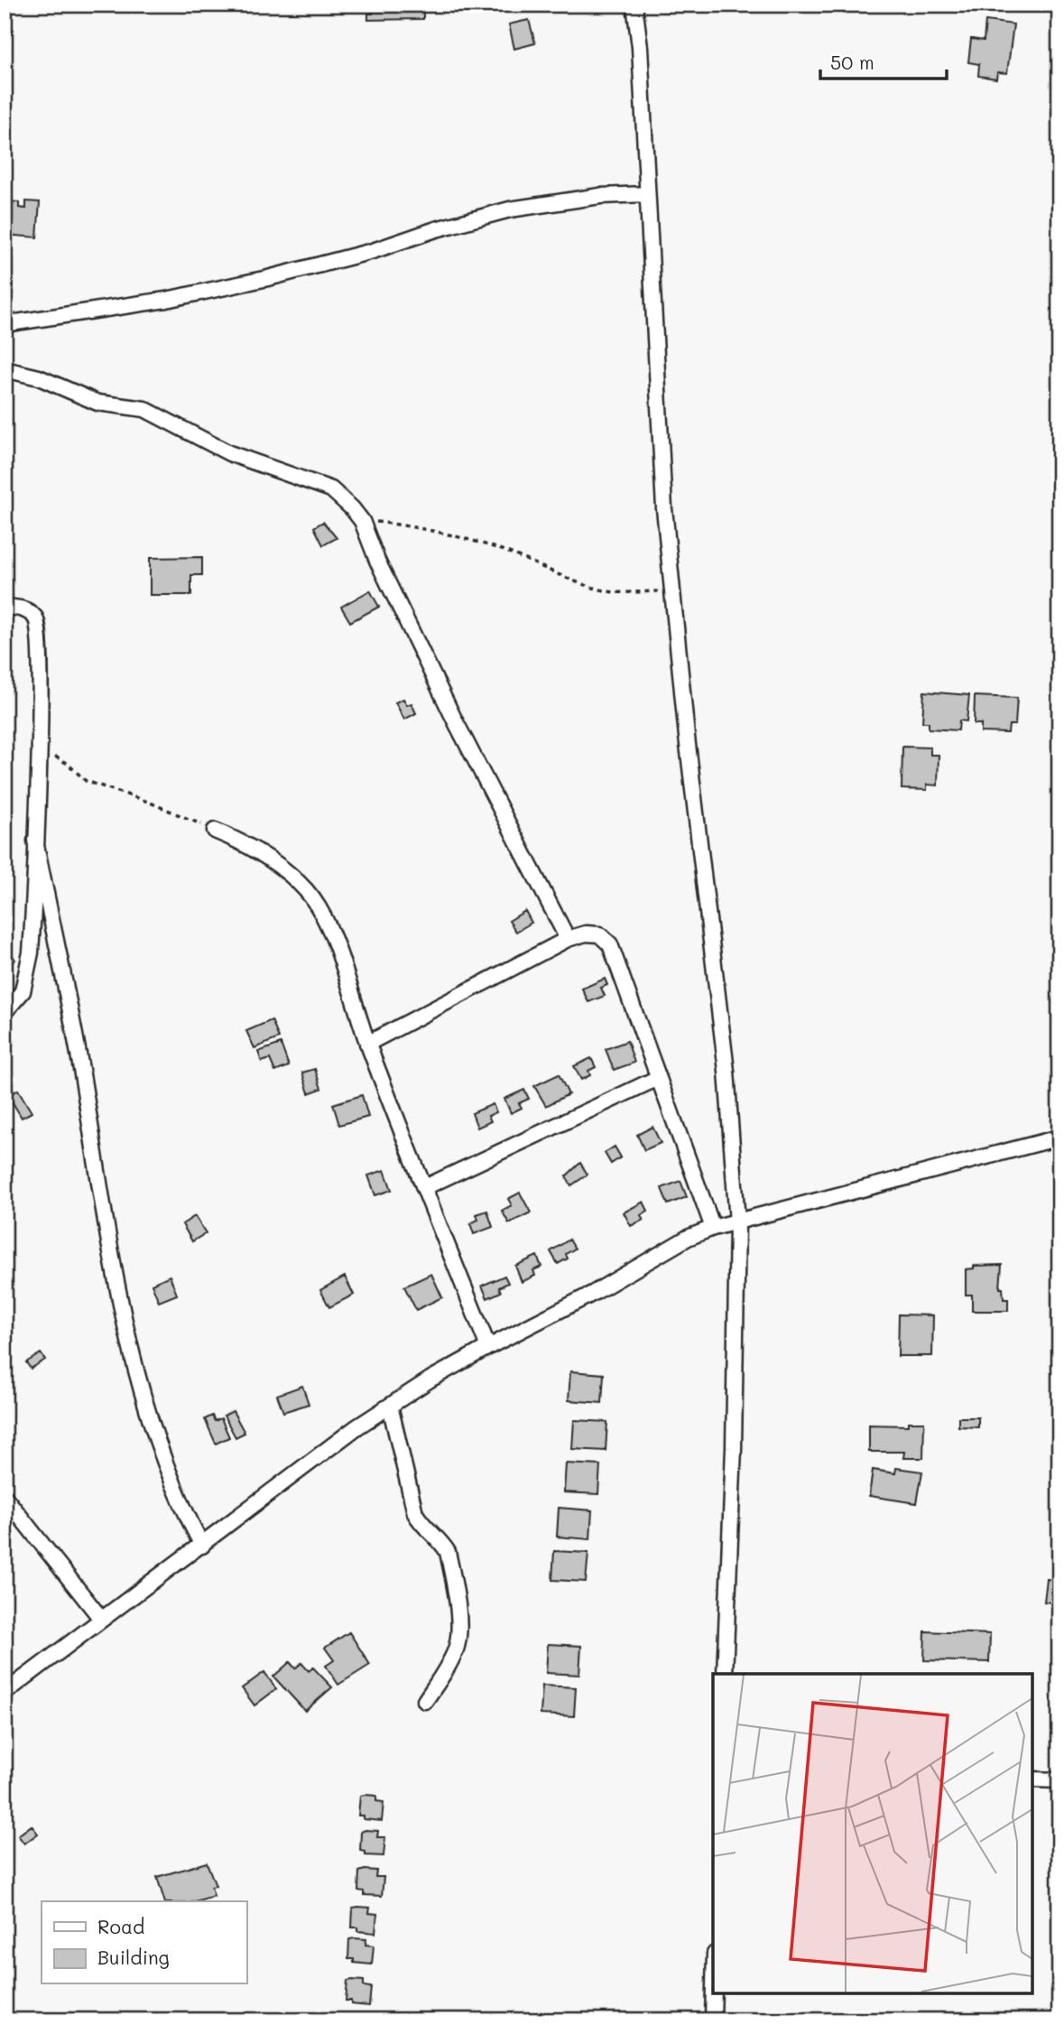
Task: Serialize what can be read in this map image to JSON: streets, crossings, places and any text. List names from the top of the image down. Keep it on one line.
{"legend":["Road","Building"],"scale_bar":"50 m"}
